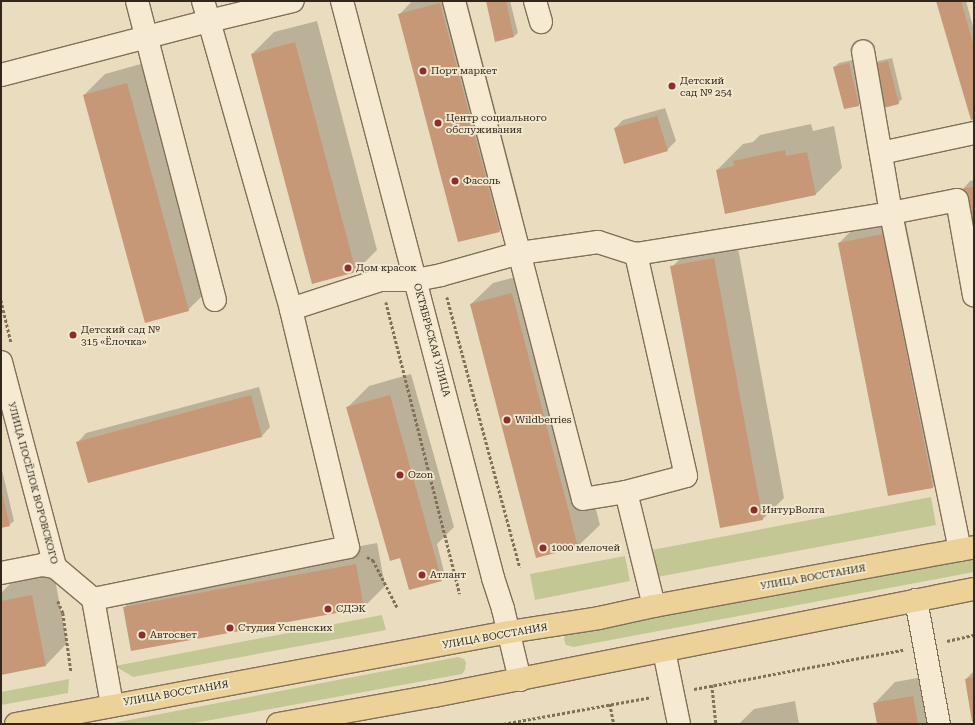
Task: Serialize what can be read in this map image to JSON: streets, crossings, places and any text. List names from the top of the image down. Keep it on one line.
{"streets":{"main road":["УЛИЦА ВОССТАНИЯ"],"street":["ОКТЯБРЬСКАЯ УЛИЦА","УЛИЦА ПОСЁЛОК ВОРОВСКОГО"]},"crossings":[["ОКТЯБРЬСКАЯ УЛИЦА","УЛИЦА ВОССТАНИЯ"]],"places":["Порт маркет","Детский сад № 254","Центр социального обслуживания","Фасоль","Дом красок","Детский сад № 315 «Ёлочка»","Wildberries","Ozon","ИнтурВолга","1000 мелочей","Атлант","СДЭК","Студия Успенских","Автосвет"]}
